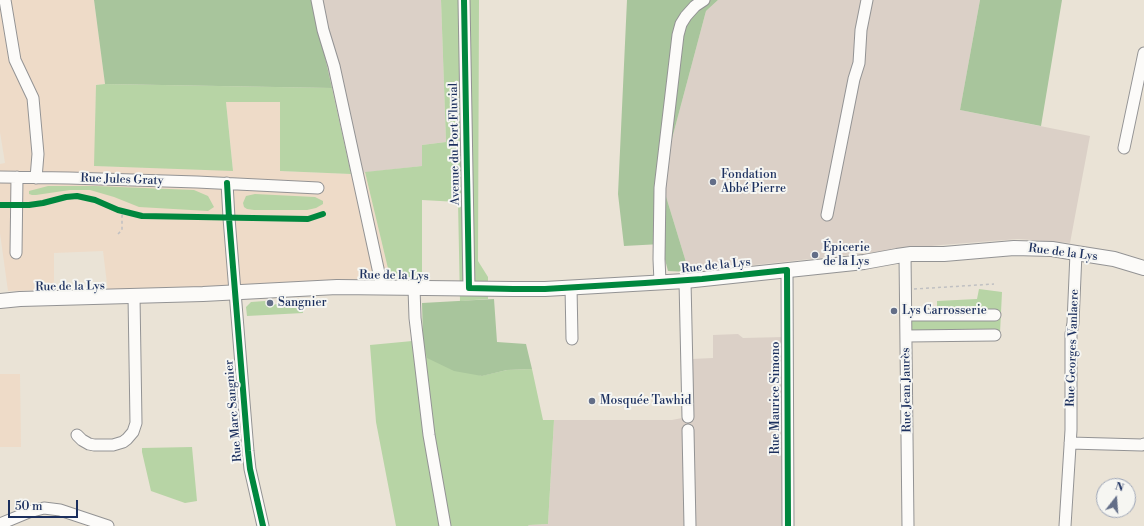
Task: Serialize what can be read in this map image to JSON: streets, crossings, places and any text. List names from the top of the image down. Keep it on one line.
{"streets":{"main road":["Rue de la Lys"],"street":["Avenue du Port Fluvial","Rue Jules Graty","Rue Georges Vanlaere","Rue Jean Jaurès","Rue Maurice Simono","Rue Marc Sangnier"]},"crossings":[["Avenue du Port Fluvial","Rue de la Lys"],["Rue de la Lys","Rue Georges Vanlaere"],["Rue de la Lys","Rue Jean Jaurès"],["Rue de la Lys","Rue Maurice Simono"],["Rue de la Lys","Rue Marc Sangnier"]],"places":["Fondation Abbé Pierre","Épicerie de la Lys","Sangnier","Lys Carrosserie","Mosquée Tawhid"],"scale_bar":"50 m","north":"top"}
